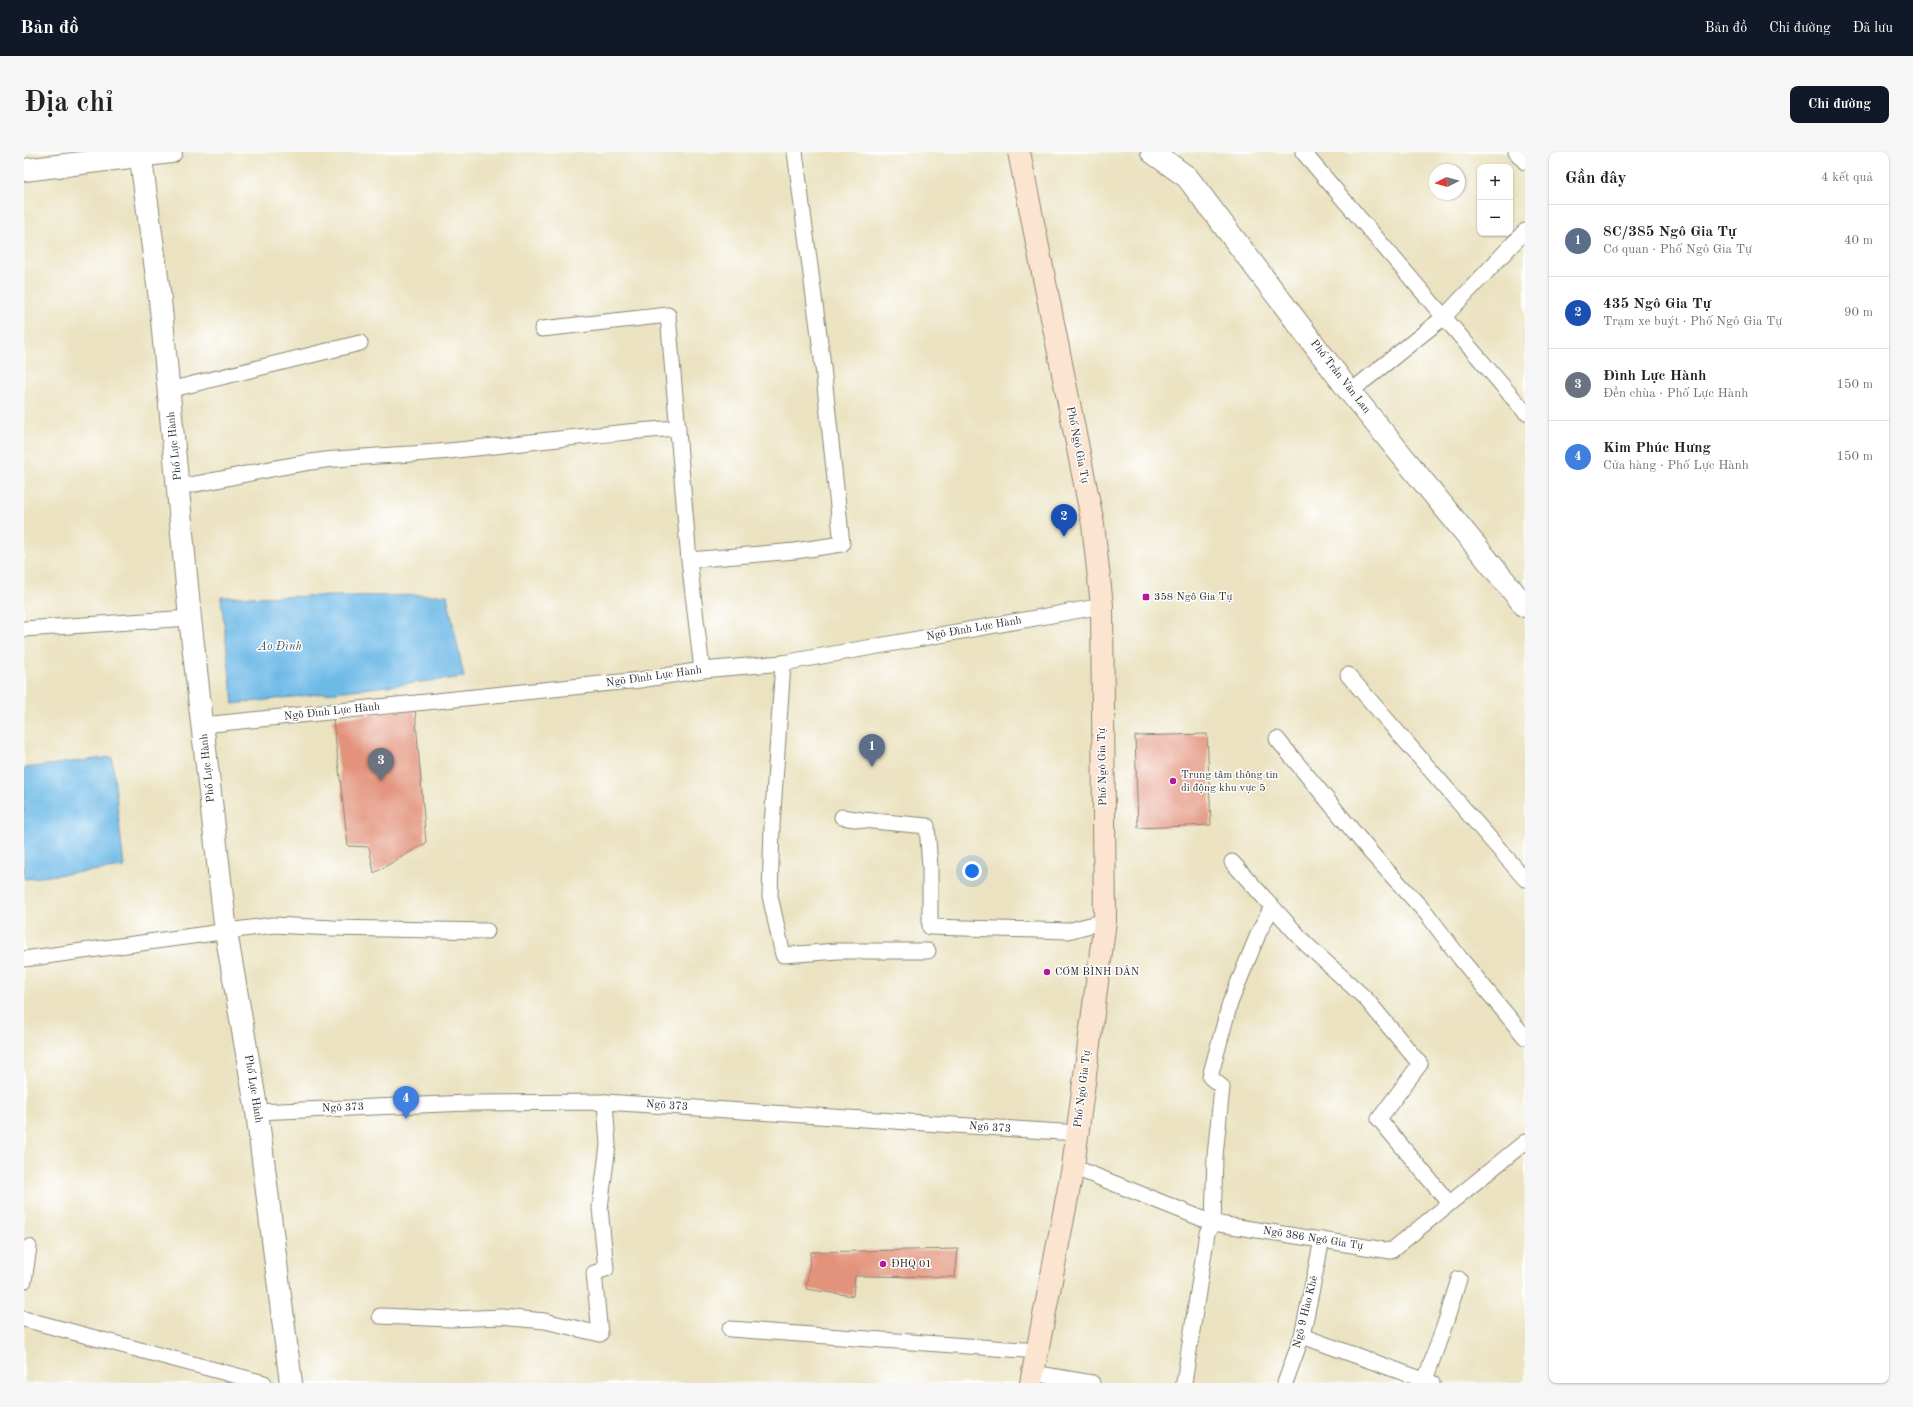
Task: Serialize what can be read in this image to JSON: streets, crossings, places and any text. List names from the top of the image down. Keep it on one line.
{"streets":{"main road":["Phố Ngô Gia Tự"],"street":["Phố Trần Văn Lan","Phố Lực Hành"],"lane":["Ngõ Đình Lực Hành","Ngõ 373","Ngõ 386 Ngô Gia Tự","Ngõ 9 Hào Khê"]},"crossings":[["Phố Ngô Gia Tự","Ngõ Đình Lực Hành"],["Phố Ngô Gia Tự","Ngõ 373"],["Phố Ngô Gia Tự","Ngõ 386 Ngô Gia Tự"],["Phố Lực Hành","Ngõ Đình Lực Hành"],["Phố Lực Hành","Ngõ 373"],["Ngõ 386 Ngô Gia Tự","Ngõ 9 Hào Khê"]],"water":["Ao Đình"],"places":{"transit":["358 Ngô Gia Tự"],"other":["Trung tâm thông tin di động khu vực 5","CƠM BÌNH DÂN","ĐHQ 01"]},"north":"left","page":{"header":"Bản đồ","nav":["Bản đồ","Chỉ đường","Đã lưu"],"buttons":"Chỉ đường","title":"Địa chỉ","heading":["Gần đây","4 kết quả"],"map_buttons":["+","−"],"list":[{"mark":"1","name":"8C/385 Ngô Gia Tự","note":"Cơ quan · Phố Ngô Gia Tự","value":"40 m"},{"mark":"2","name":"435 Ngô Gia Tự","note":"Trạm xe buýt · Phố Ngô Gia Tự","value":"90 m"},{"mark":"3","name":"Đình Lực Hành","note":"Đền chùa · Phố Lực Hành","value":"150 m"},{"mark":"4","name":"Kim Phúc Hưng","note":"Cửa hàng · Phố Lực Hành","value":"150 m"}],"pins":["2","1","3","4"]}}
